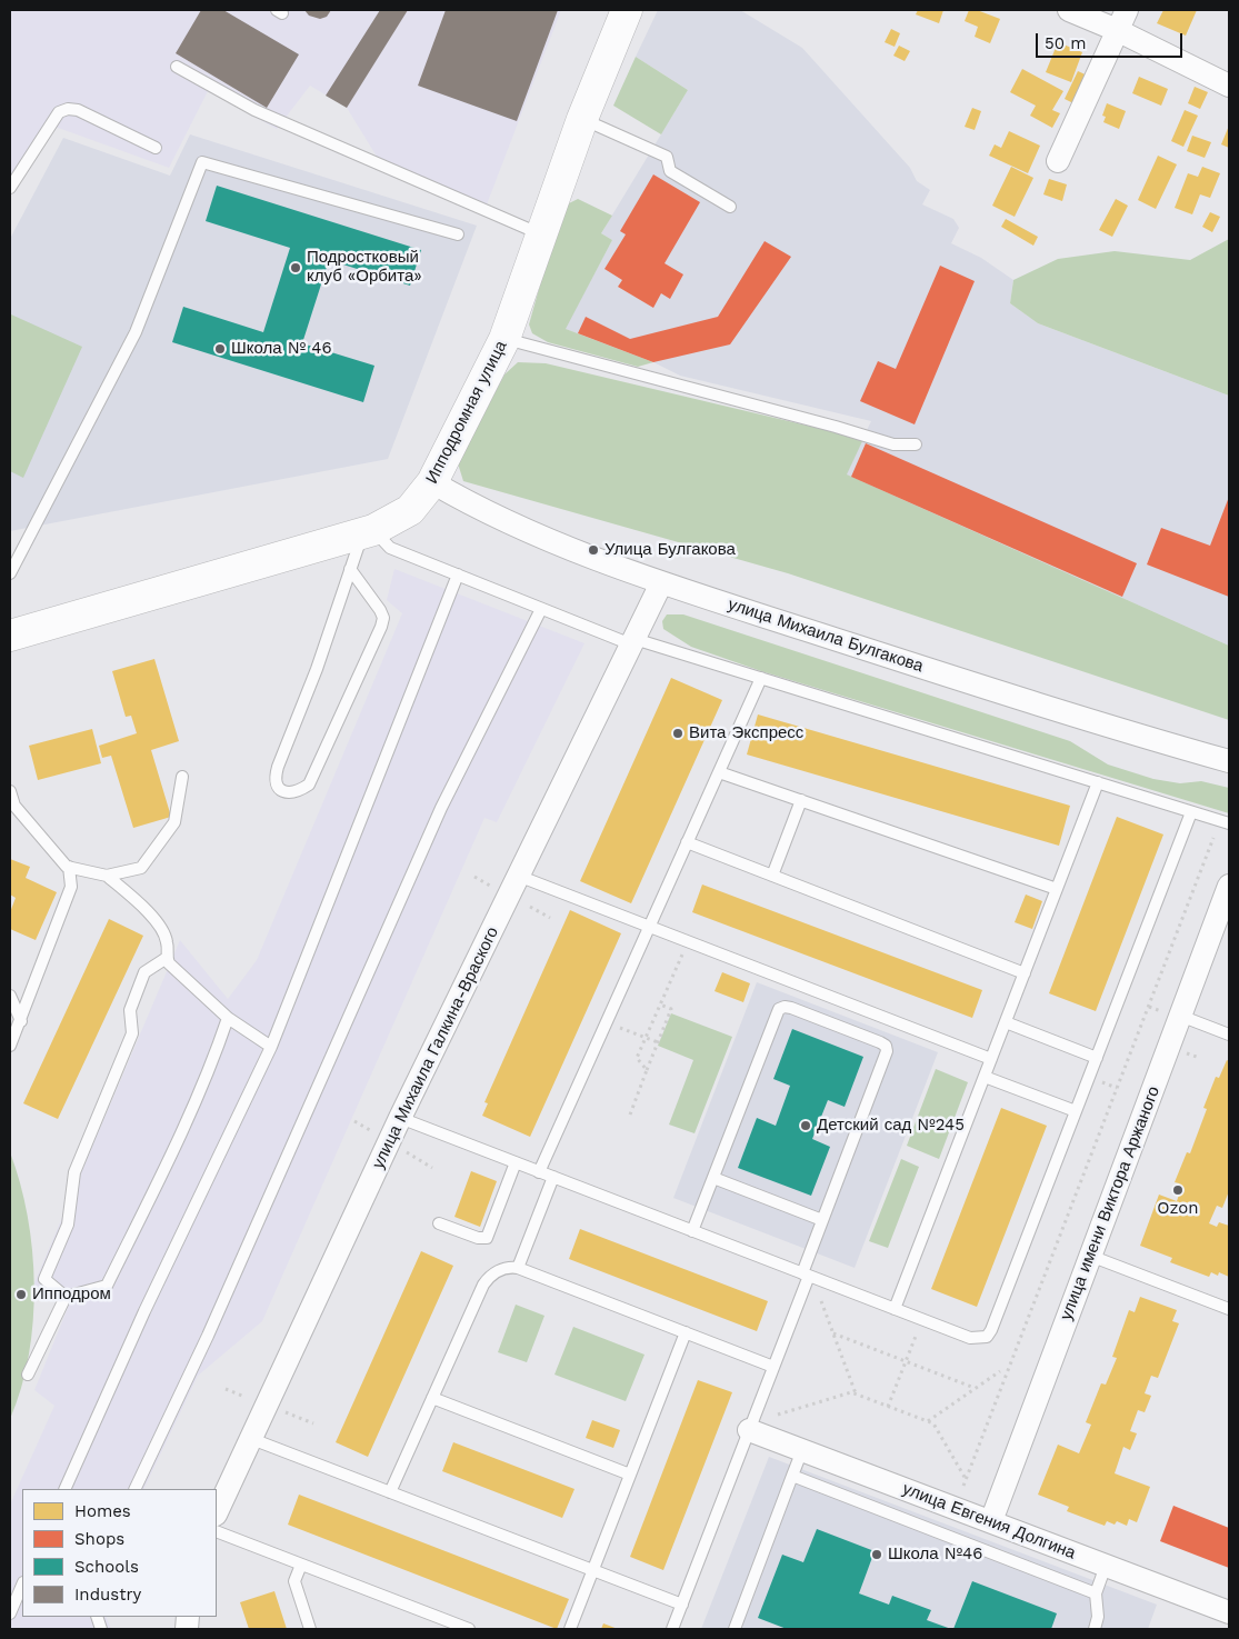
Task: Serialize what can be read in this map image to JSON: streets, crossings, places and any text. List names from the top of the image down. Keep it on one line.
{"streets":{"street":["Ипподромная улица","улица Михаила Булгакова","улица Михаила Галкина-Враского","улица имени Виктора Аржаного","улица Евгения Долгина"]},"crossings":[["Ипподромная улица","улица Михаила Булгакова"],["улица Михаила Булгакова","улица Михаила Галкина-Враского"],["улица имени Виктора Аржаного","улица Евгения Долгина"]],"places":["Подростковый клуб «Орбита»","Школа № 46","Улица Булгакова","Вита Экспресс","Детский сад №245","Ozon","Ипподром","Школа №46"],"legend":["Homes","Shops","Schools","Industry"],"scale_bar":"50 m"}
